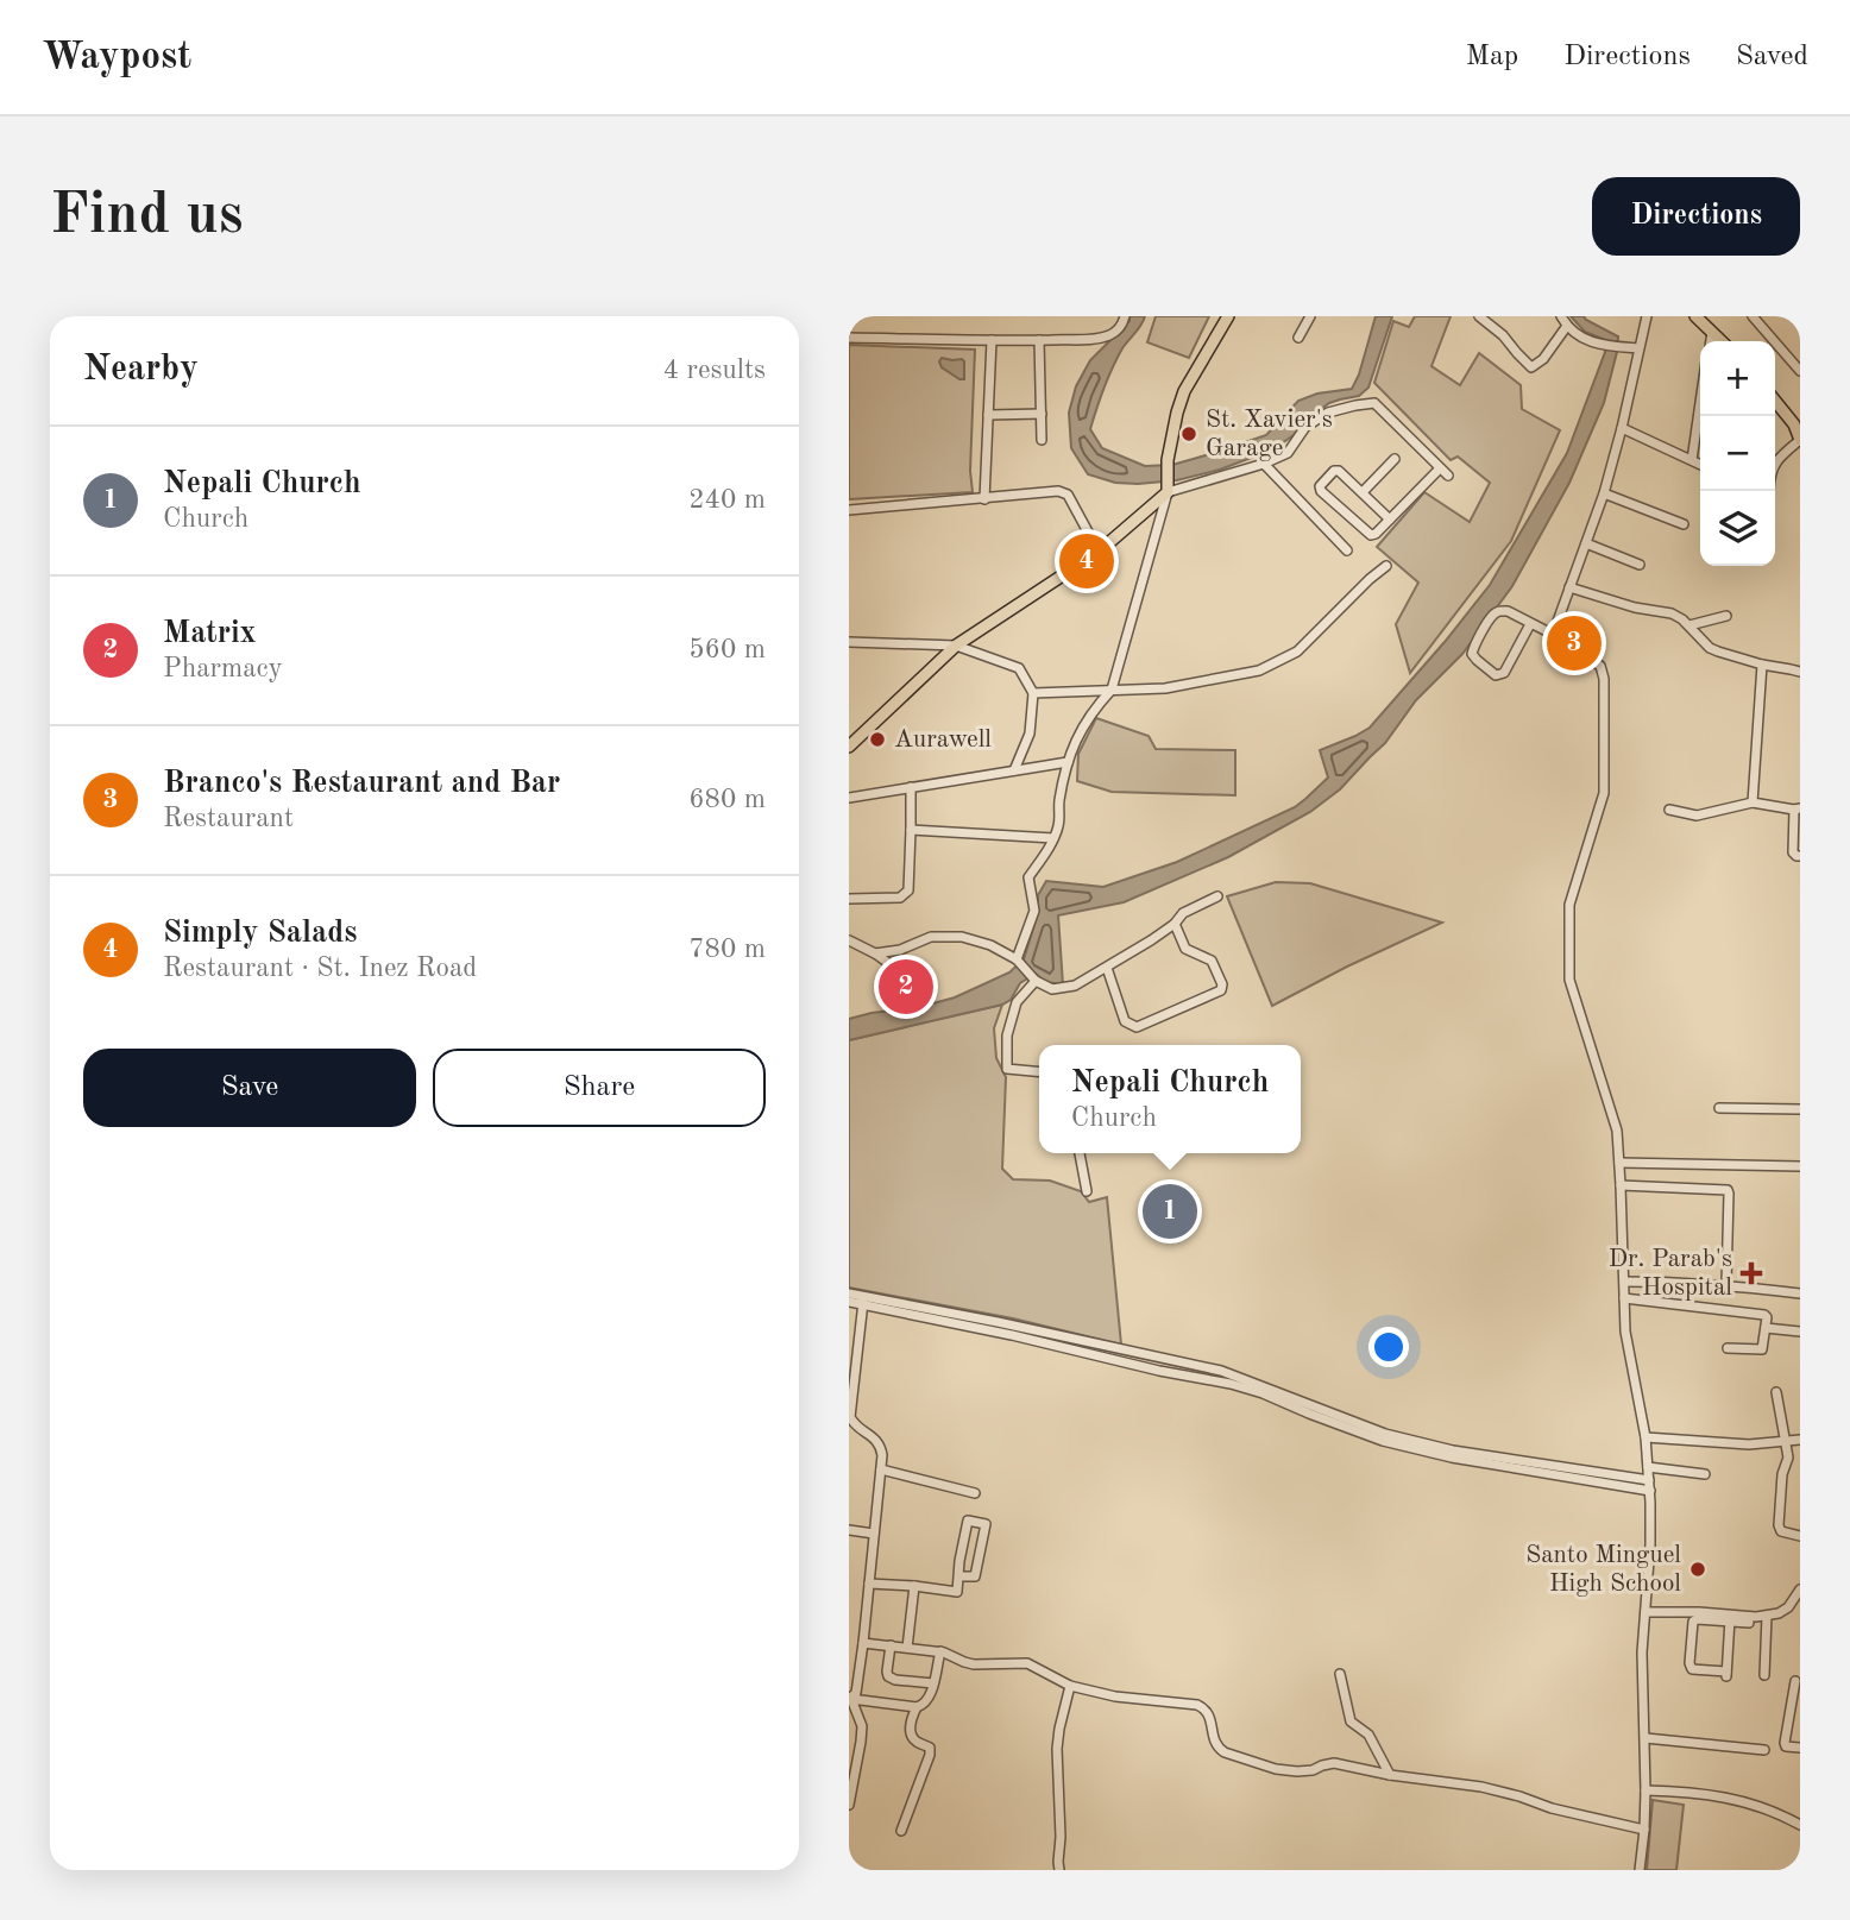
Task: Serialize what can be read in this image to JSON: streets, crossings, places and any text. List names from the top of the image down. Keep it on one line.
{"places":{"other":["St. Xavier's Garage","Aurawell","Santo Minguel High School"],"health":["Dr. Parab's Hospital"]},"page":{"header":"Waypost","nav":["Map","Directions","Saved"],"buttons":["Directions",["Save","Share"]],"title":"Find us","heading":["Nearby","4 results"],"map_buttons":["+","−"],"list":[{"mark":"1","name":"Nepali Church","note":"Church","value":"240 m"},{"mark":"2","name":"Matrix","note":"Pharmacy","value":"560 m"},{"mark":"3","name":"Branco's Restaurant and Bar","note":"Restaurant","value":"680 m"},{"mark":"4","name":"Simply Salads","note":"Restaurant · St. Inez Road","value":"780 m"}],"pins":["4","3","2","1"],"popup":["Nepali Church","Church"]}}
